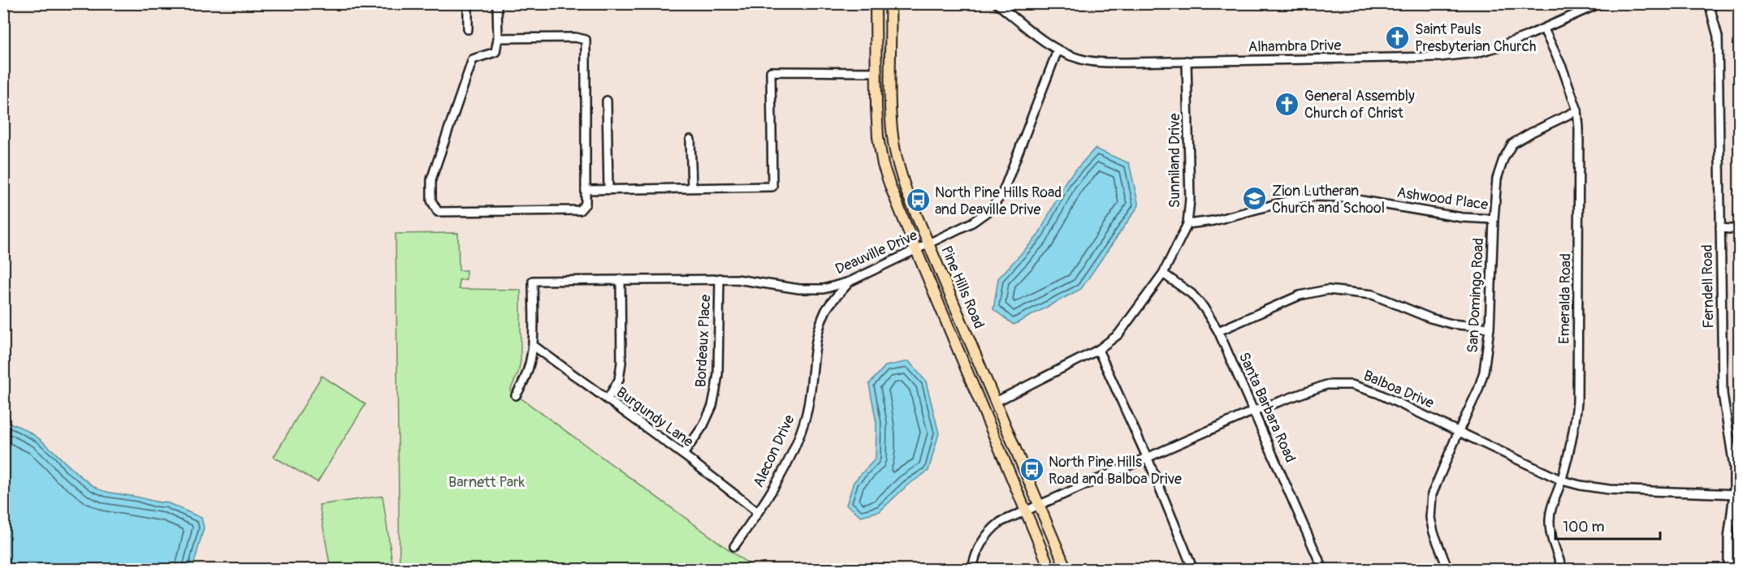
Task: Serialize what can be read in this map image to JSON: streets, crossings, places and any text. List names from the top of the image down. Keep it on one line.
{"streets":{"main road":["Pine Hills Road"],"street":["Alhambra Drive","Sunniland Drive","Ashwood Place","Deauville Drive","Ferndell Road","San Domingo Road","Emeralda Road","Bordeaux Place","Balboa Drive","Santa Barbara Road","Burgundy Lane","Alecon Drive"]},"crossings":[["Alhambra Drive","Sunniland Drive"],["Alhambra Drive","Deauville Drive"],["Alhambra Drive","Emeralda Road"],["Sunniland Drive","Ashwood Place"],["Sunniland Drive","Pine Hills Road"],["Sunniland Drive","Santa Barbara Road"],["Ashwood Place","San Domingo Road"],["Deauville Drive","Pine Hills Road"],["Deauville Drive","Bordeaux Place"],["Deauville Drive","Burgundy Lane"],["Deauville Drive","Alecon Drive"],["Ferndell Road","Balboa Drive"],["Pine Hills Road","Balboa Drive"],["San Domingo Road","Emeralda Road"],["San Domingo Road","Balboa Drive"],["Emeralda Road","Balboa Drive"],["Bordeaux Place","Burgundy Lane"],["Balboa Drive","Santa Barbara Road"],["Burgundy Lane","Alecon Drive"]],"parks":["Barnett Park"],"places":{"church":["Saint Pauls Presbyterian Church","General Assembly Church of Christ"],"school or university":["Zion Lutheran Church and School"],"bus stop":["North Pine Hills Road and Deaville Drive","North Pine Hills Road and Balboa Drive"]},"scale_bar":"100 m"}
